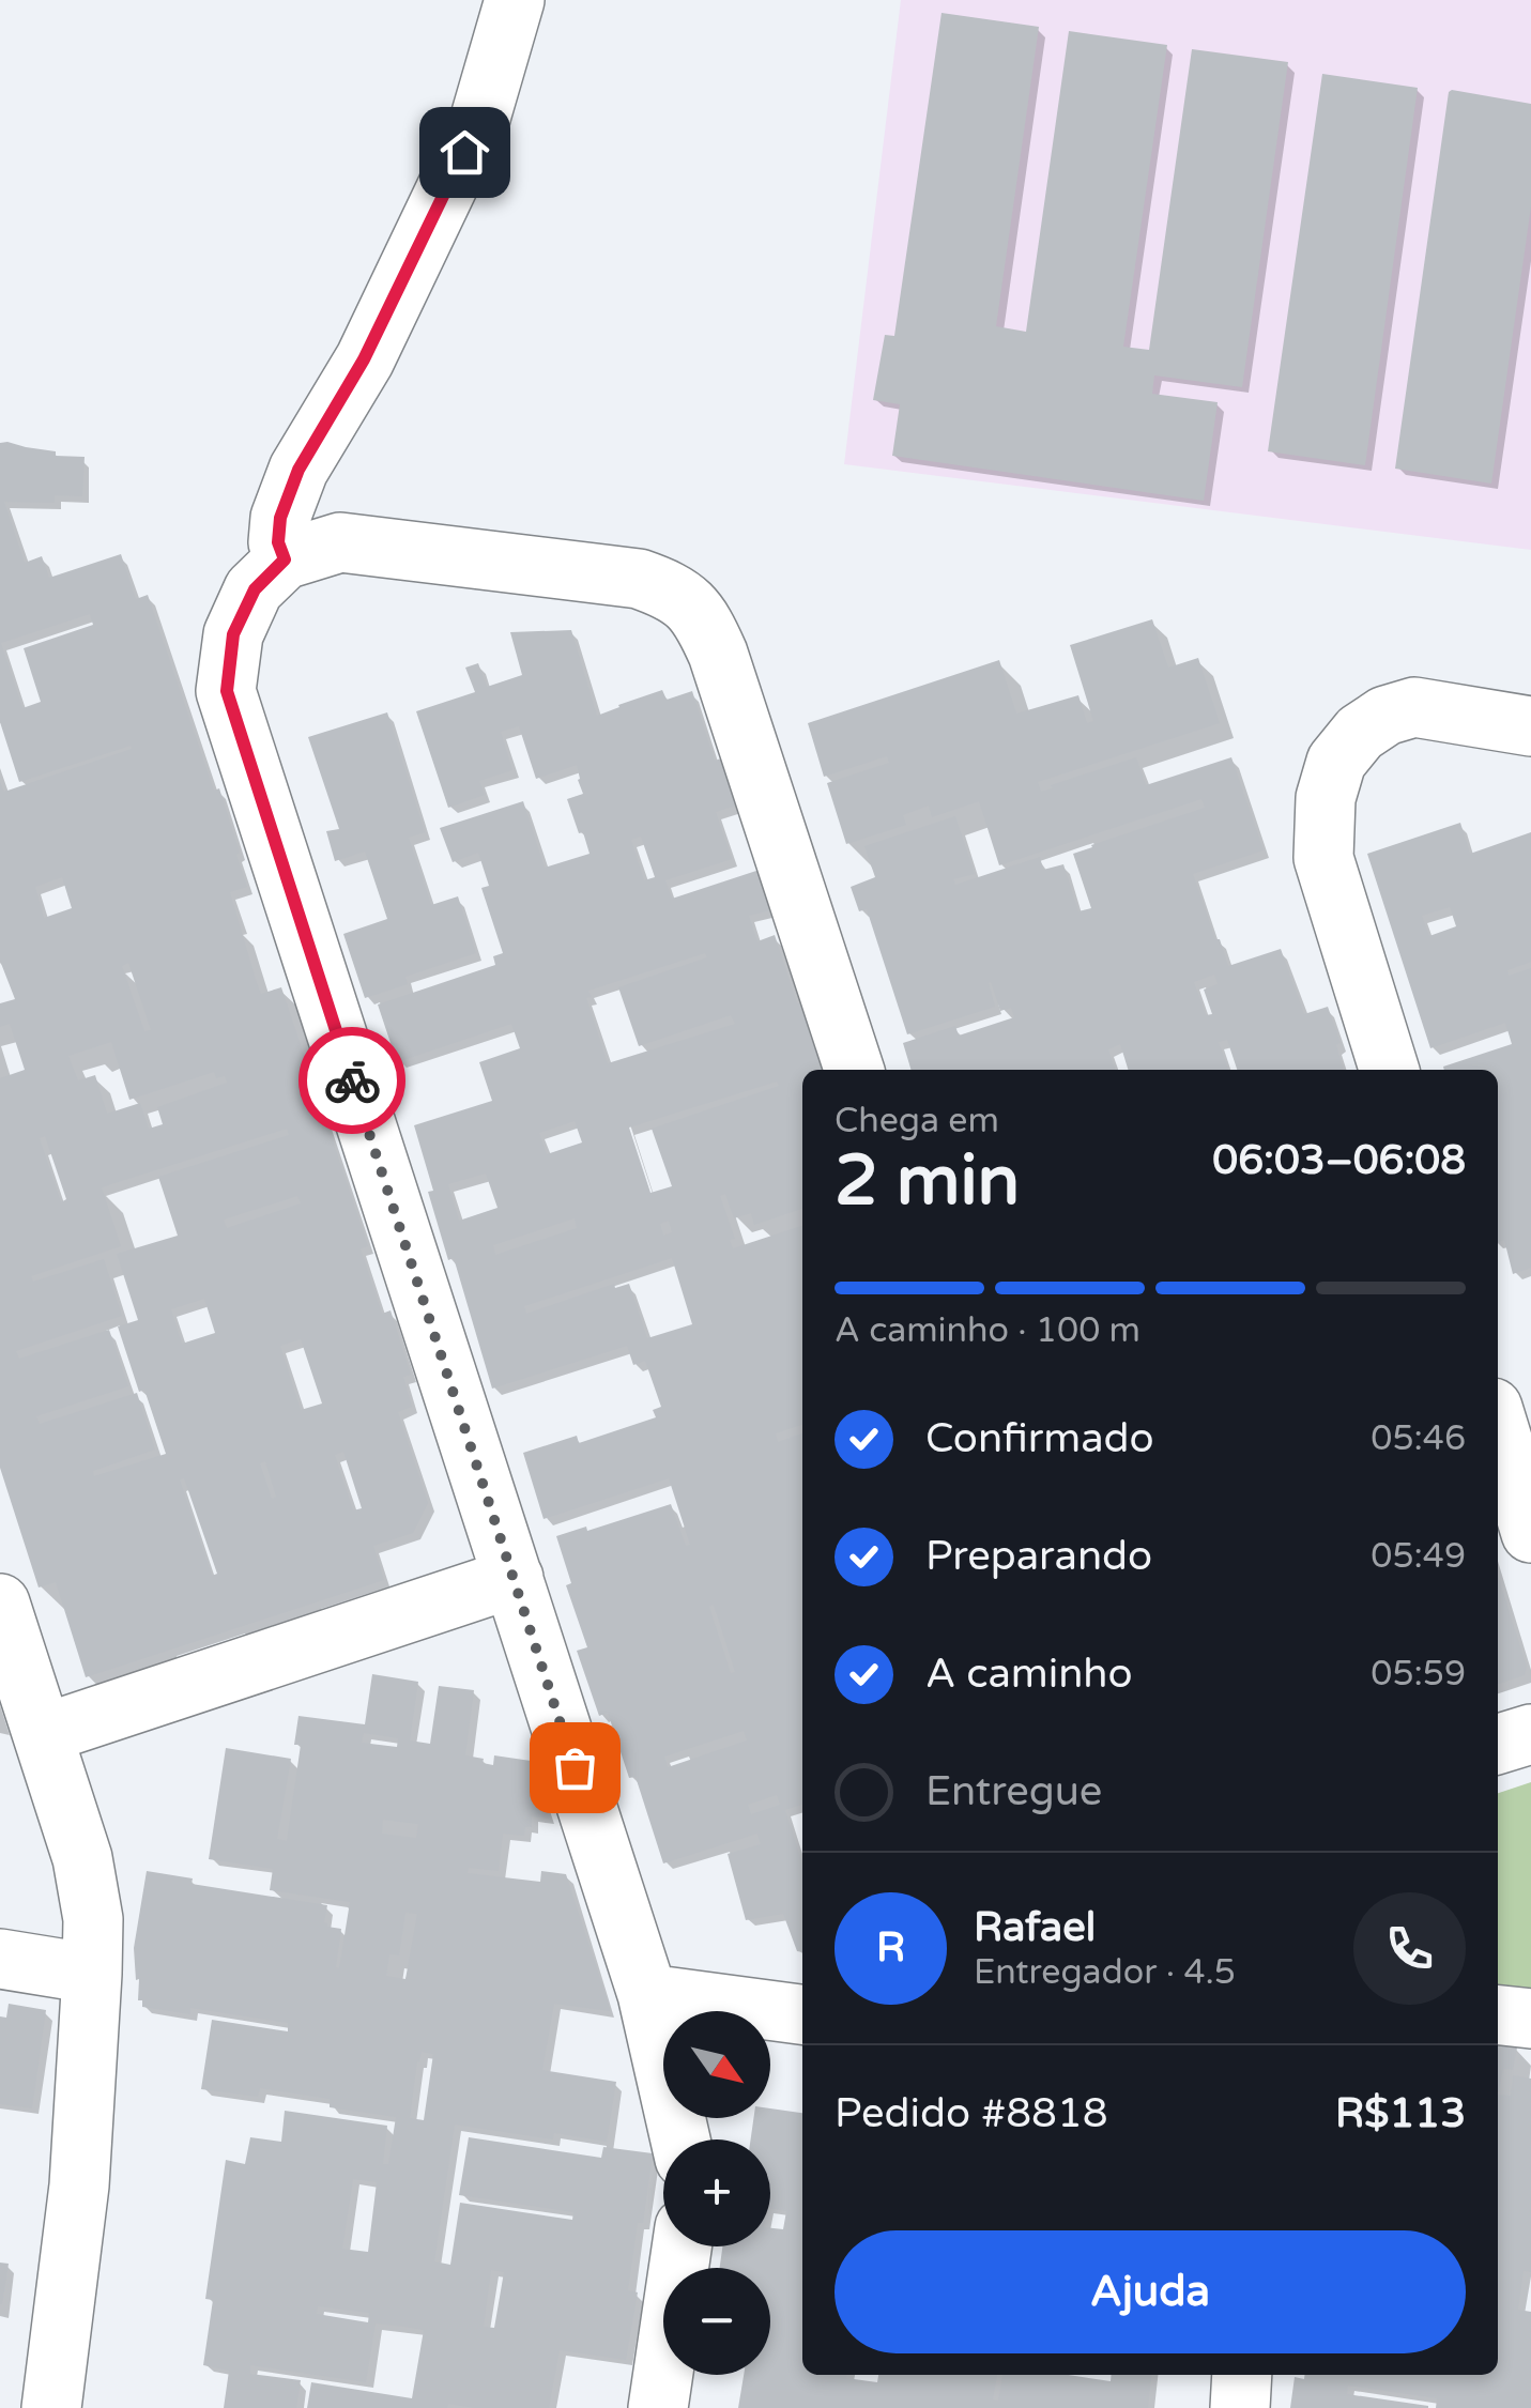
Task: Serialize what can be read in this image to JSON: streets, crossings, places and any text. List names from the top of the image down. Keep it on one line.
{"north":"bottom right","page":{"heading":["2 min","Chega em","06:03–06:08"],"panel":["Rafael","Entregador · 4.5","Pedido #8818","R$113"],"bar":"A caminho · 100 m","list":[["Confirmado","05:46"],["Preparando","05:49"],["A caminho","05:59"],"Entregue"],"round":"R","map_buttons":["+","−"],"buttons":"Ajuda"}}
